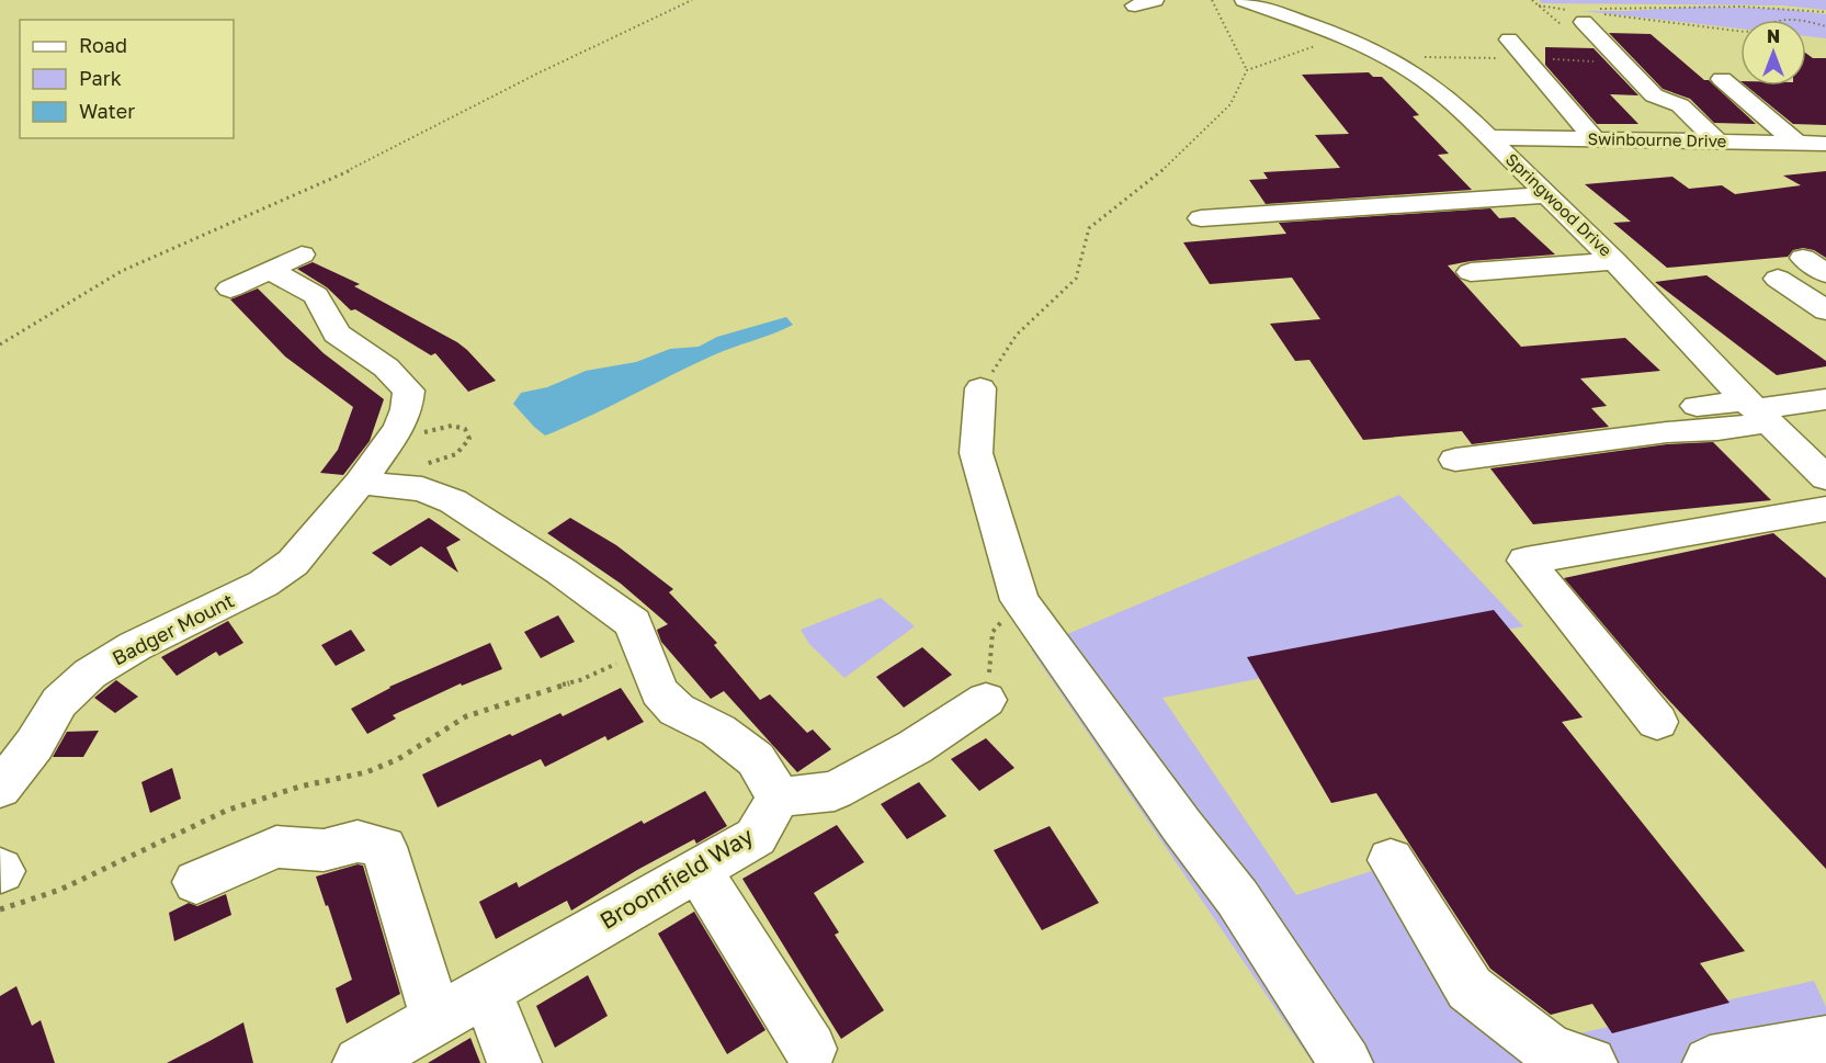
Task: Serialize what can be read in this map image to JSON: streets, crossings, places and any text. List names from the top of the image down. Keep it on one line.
{"streets":{"street":["Swinbourne Drive","Springwood Drive","Badger Mount","Broomfield Way"]},"crossings":[["Swinbourne Drive","Springwood Drive"]],"legend":["Road","Park","Water"],"north":"top"}
